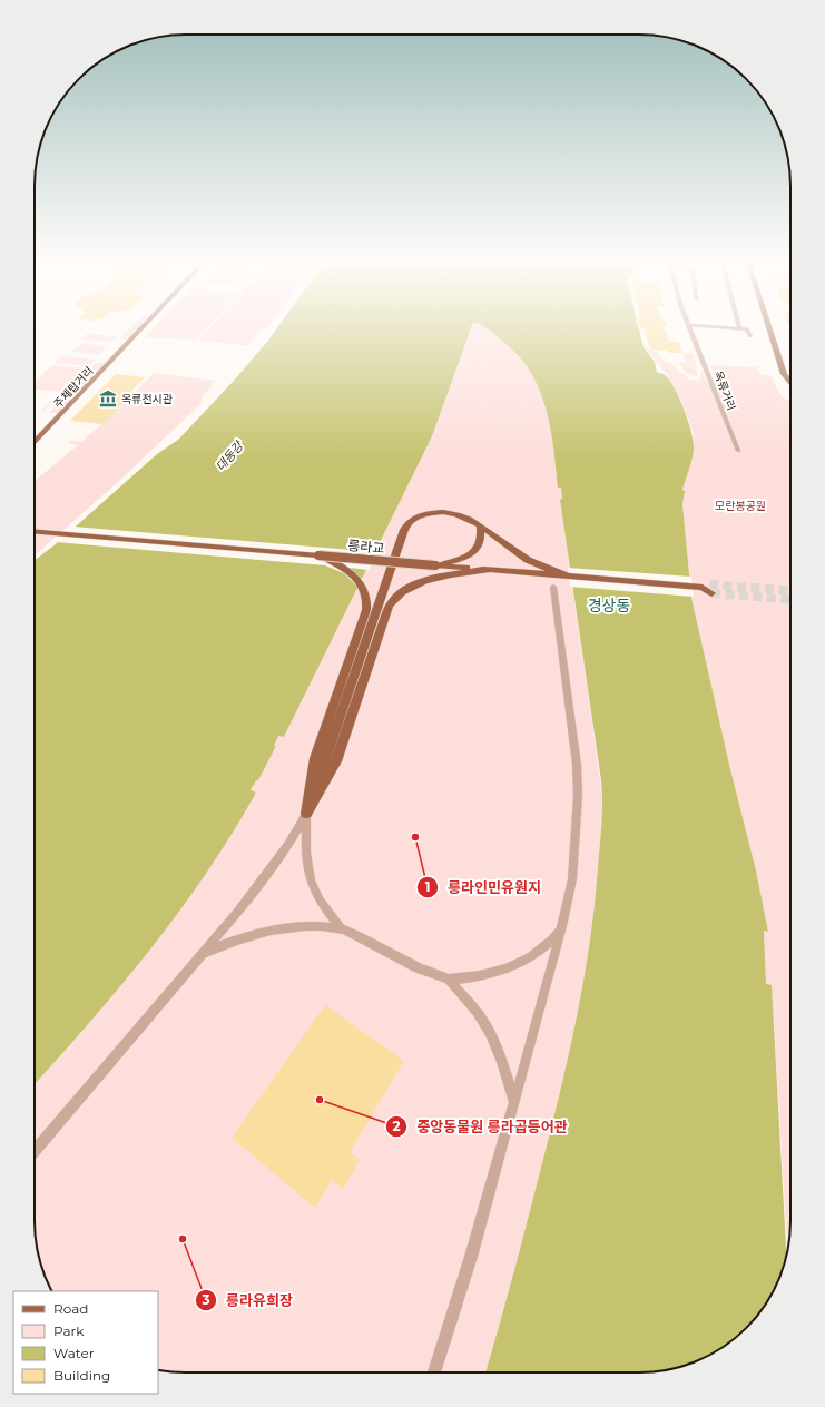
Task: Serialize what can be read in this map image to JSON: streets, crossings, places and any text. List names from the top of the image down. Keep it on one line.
{"streets":{"main road":["주체탑거리","릉라교"],"street":["옥류거리"]},"districts":["경상동"],"water":["대동강"],"parks":["모란봉공원"],"places":{"museum":["옥류전시관"],"other":["릉라인민유원지","중앙동물원 릉라곱등어관","릉라유희장"]},"legend":["Road","Park","Water","Building"]}
